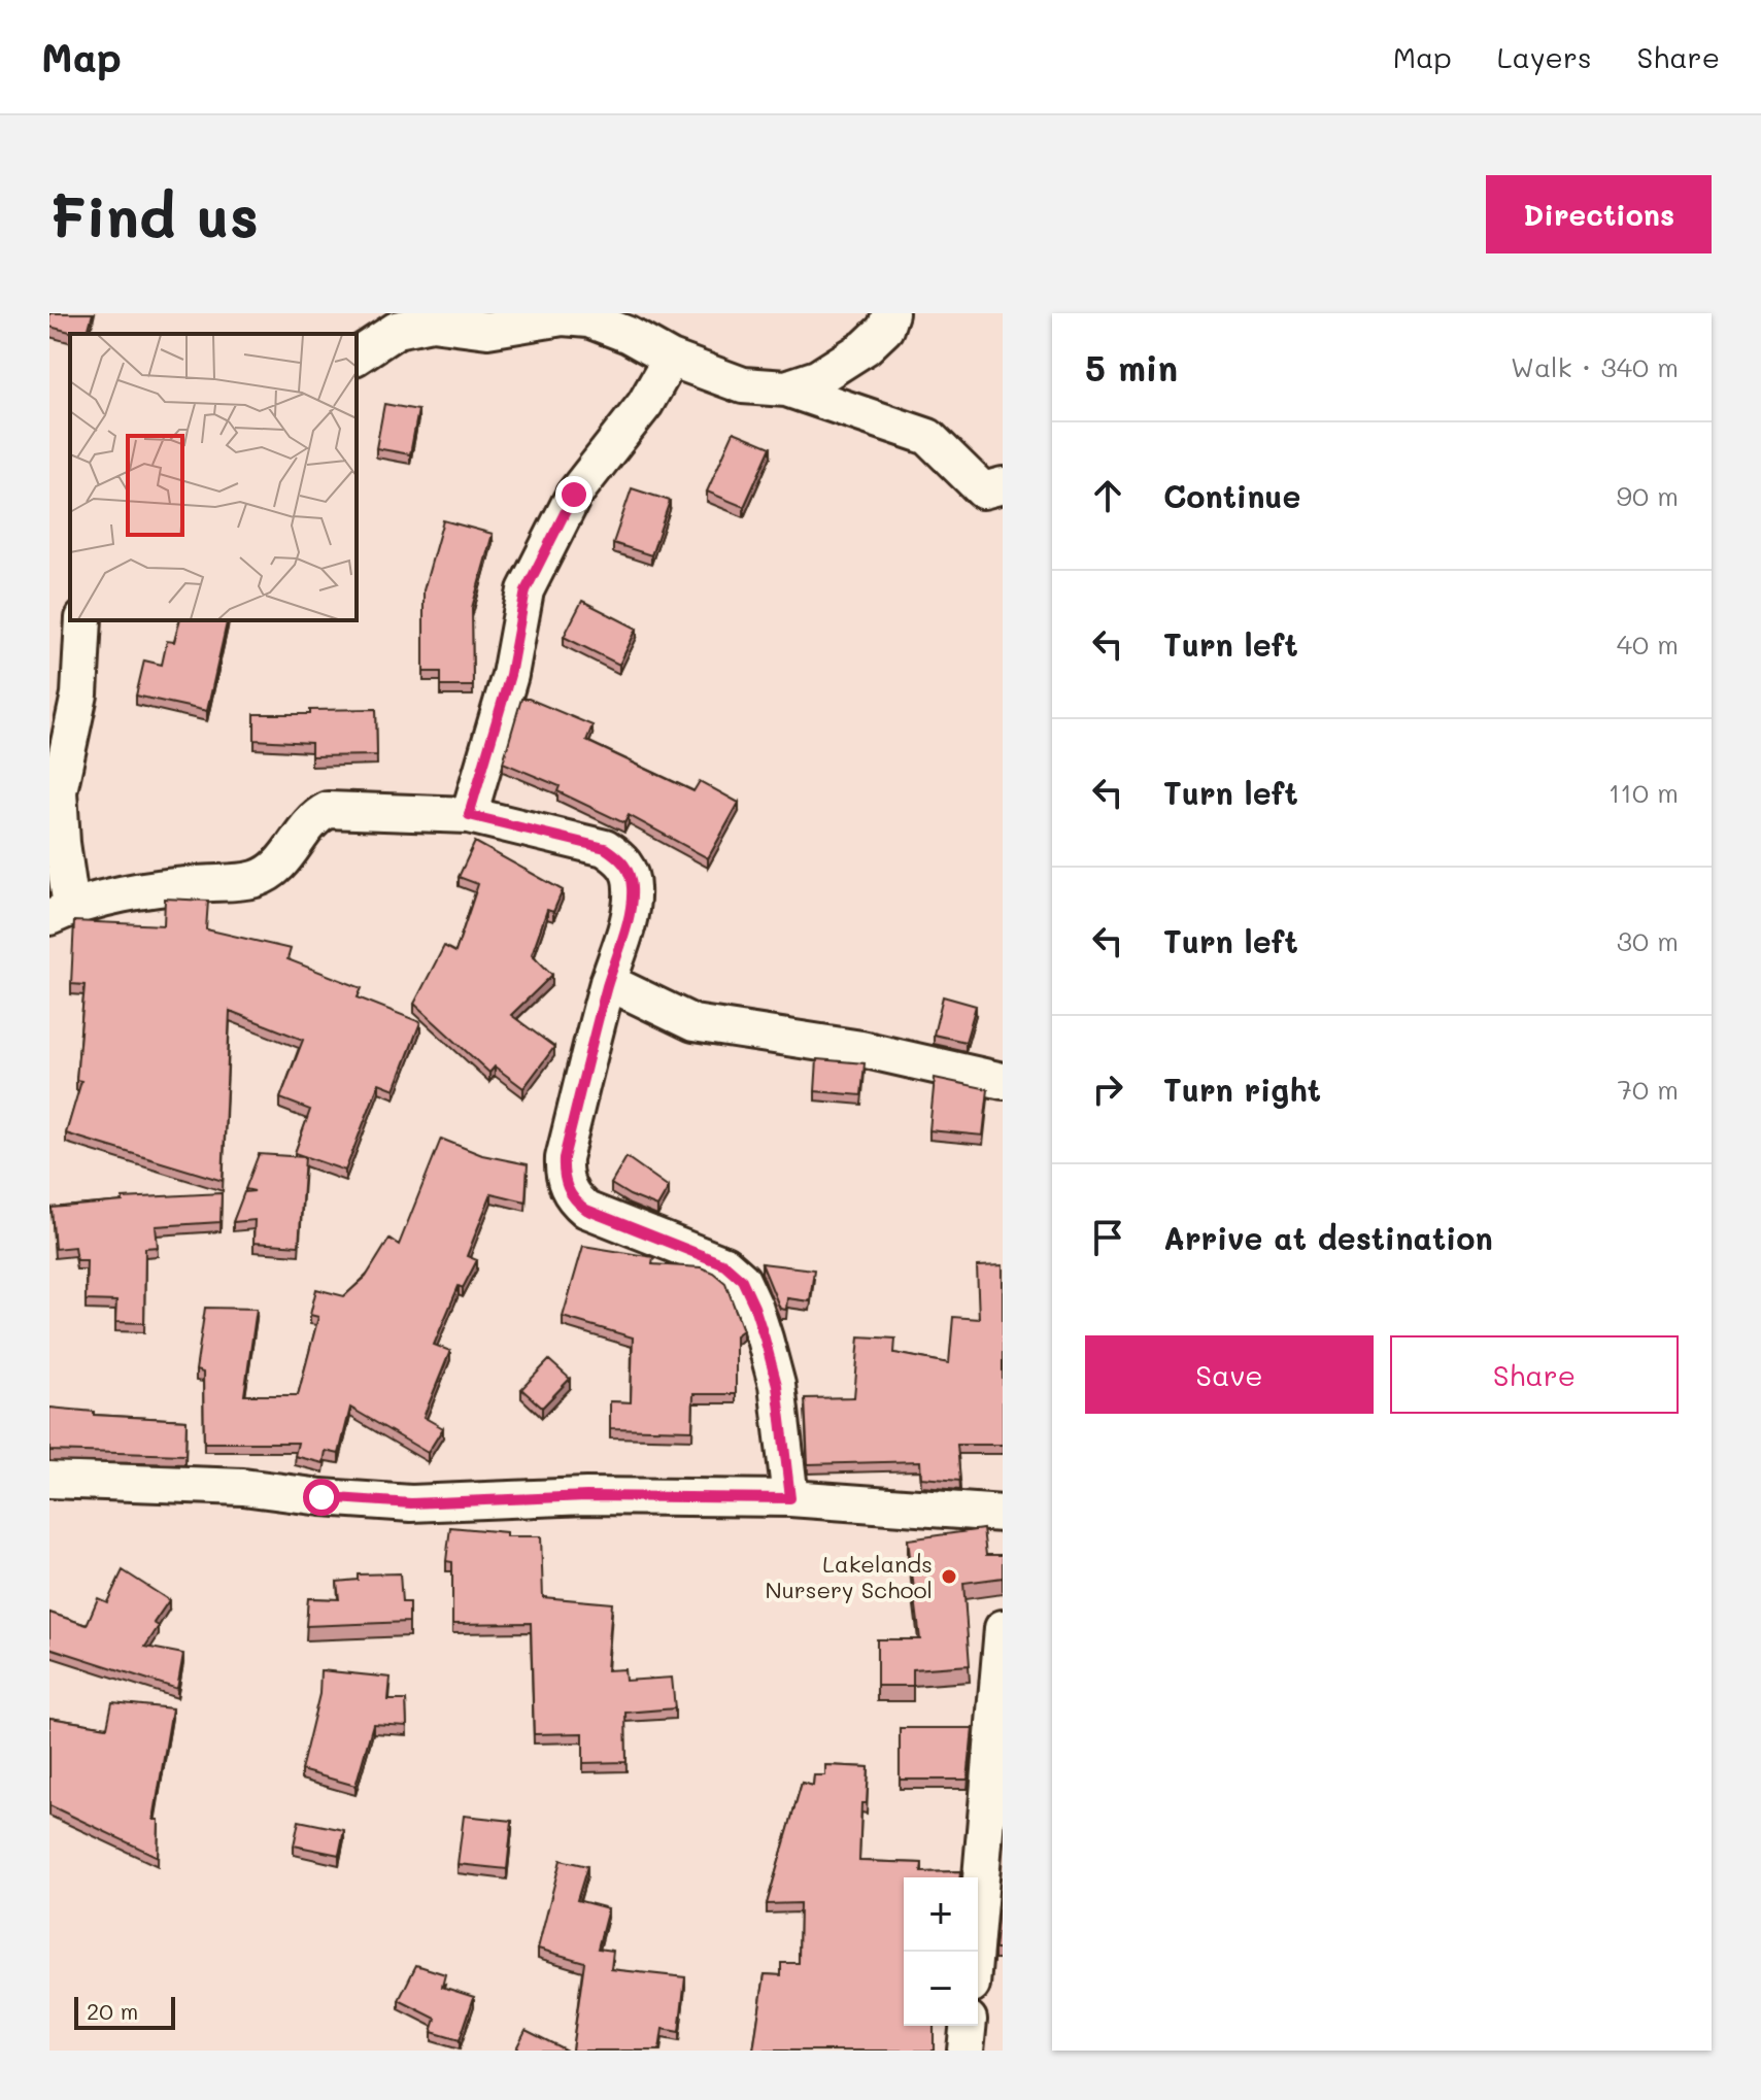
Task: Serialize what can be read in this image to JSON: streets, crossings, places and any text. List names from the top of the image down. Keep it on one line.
{"places":["Lakelands Nursery School"],"scale_bar":"20 m","page":{"header":"Map","nav":["Map","Layers","Share"],"buttons":["Directions",["Save","Share"]],"title":"Find us","heading":["5 min","Walk · 340 m"],"list":[["Continue","90 m"],["Turn left","40 m"],["Turn left","110 m"],["Turn left","30 m"],["Turn right","70 m"],"Arrive at destination"],"map_buttons":["+","−"],"scale":"20 m"}}
